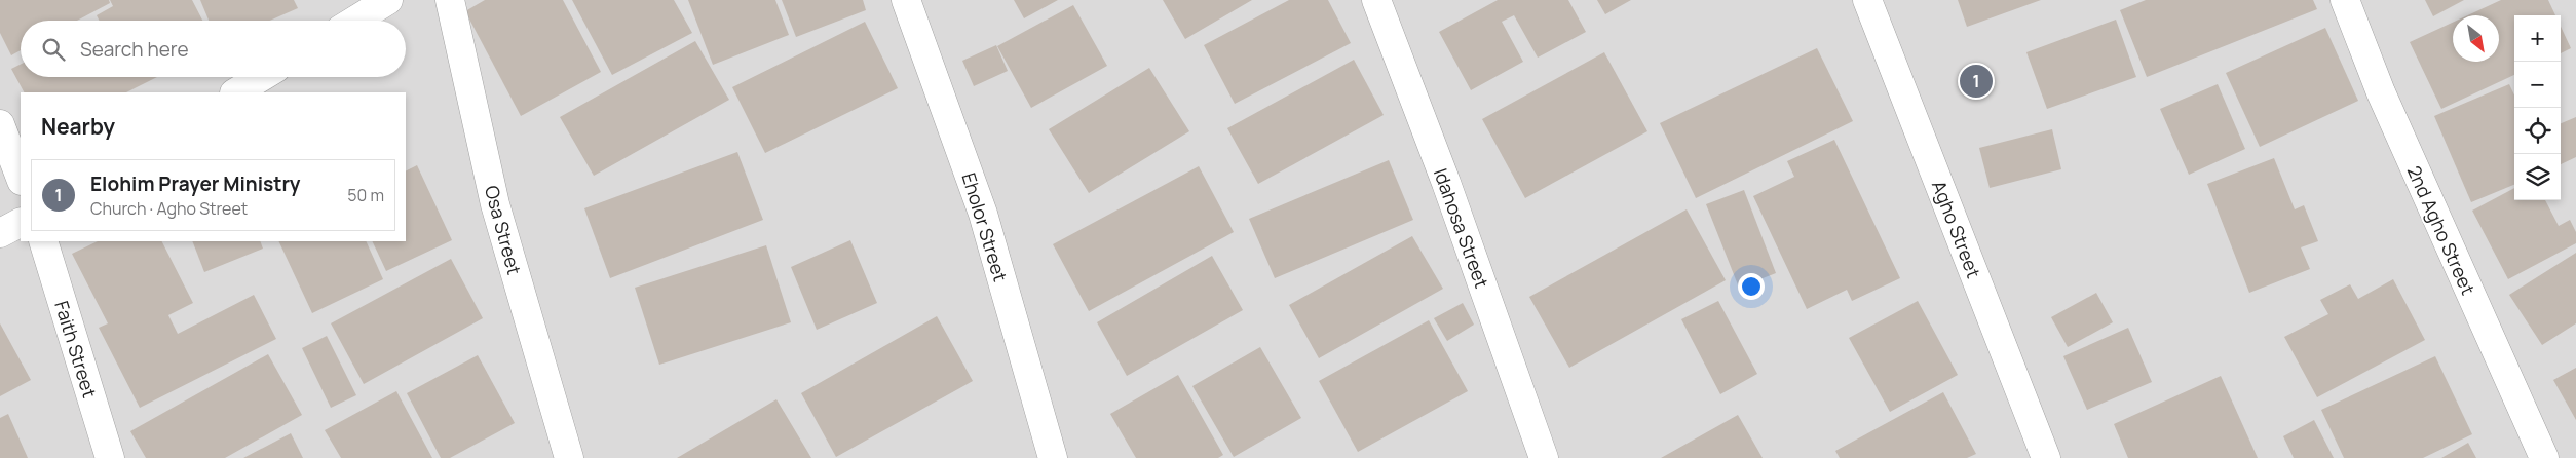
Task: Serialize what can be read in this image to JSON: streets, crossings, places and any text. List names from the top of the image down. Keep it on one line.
{"streets":{"street":["Eholor Street","Idahosa Street","Agho Street","Osa Street","2nd Agho Street","Faith Street"]},"north":"bottom right","page":{"map_buttons":["+","−"],"search":"Search here","pins":"1","heading":"Nearby","list":[{"mark":"1","name":"Elohim Prayer Ministry","note":"Church · Agho Street","value":"50 m"}]}}
